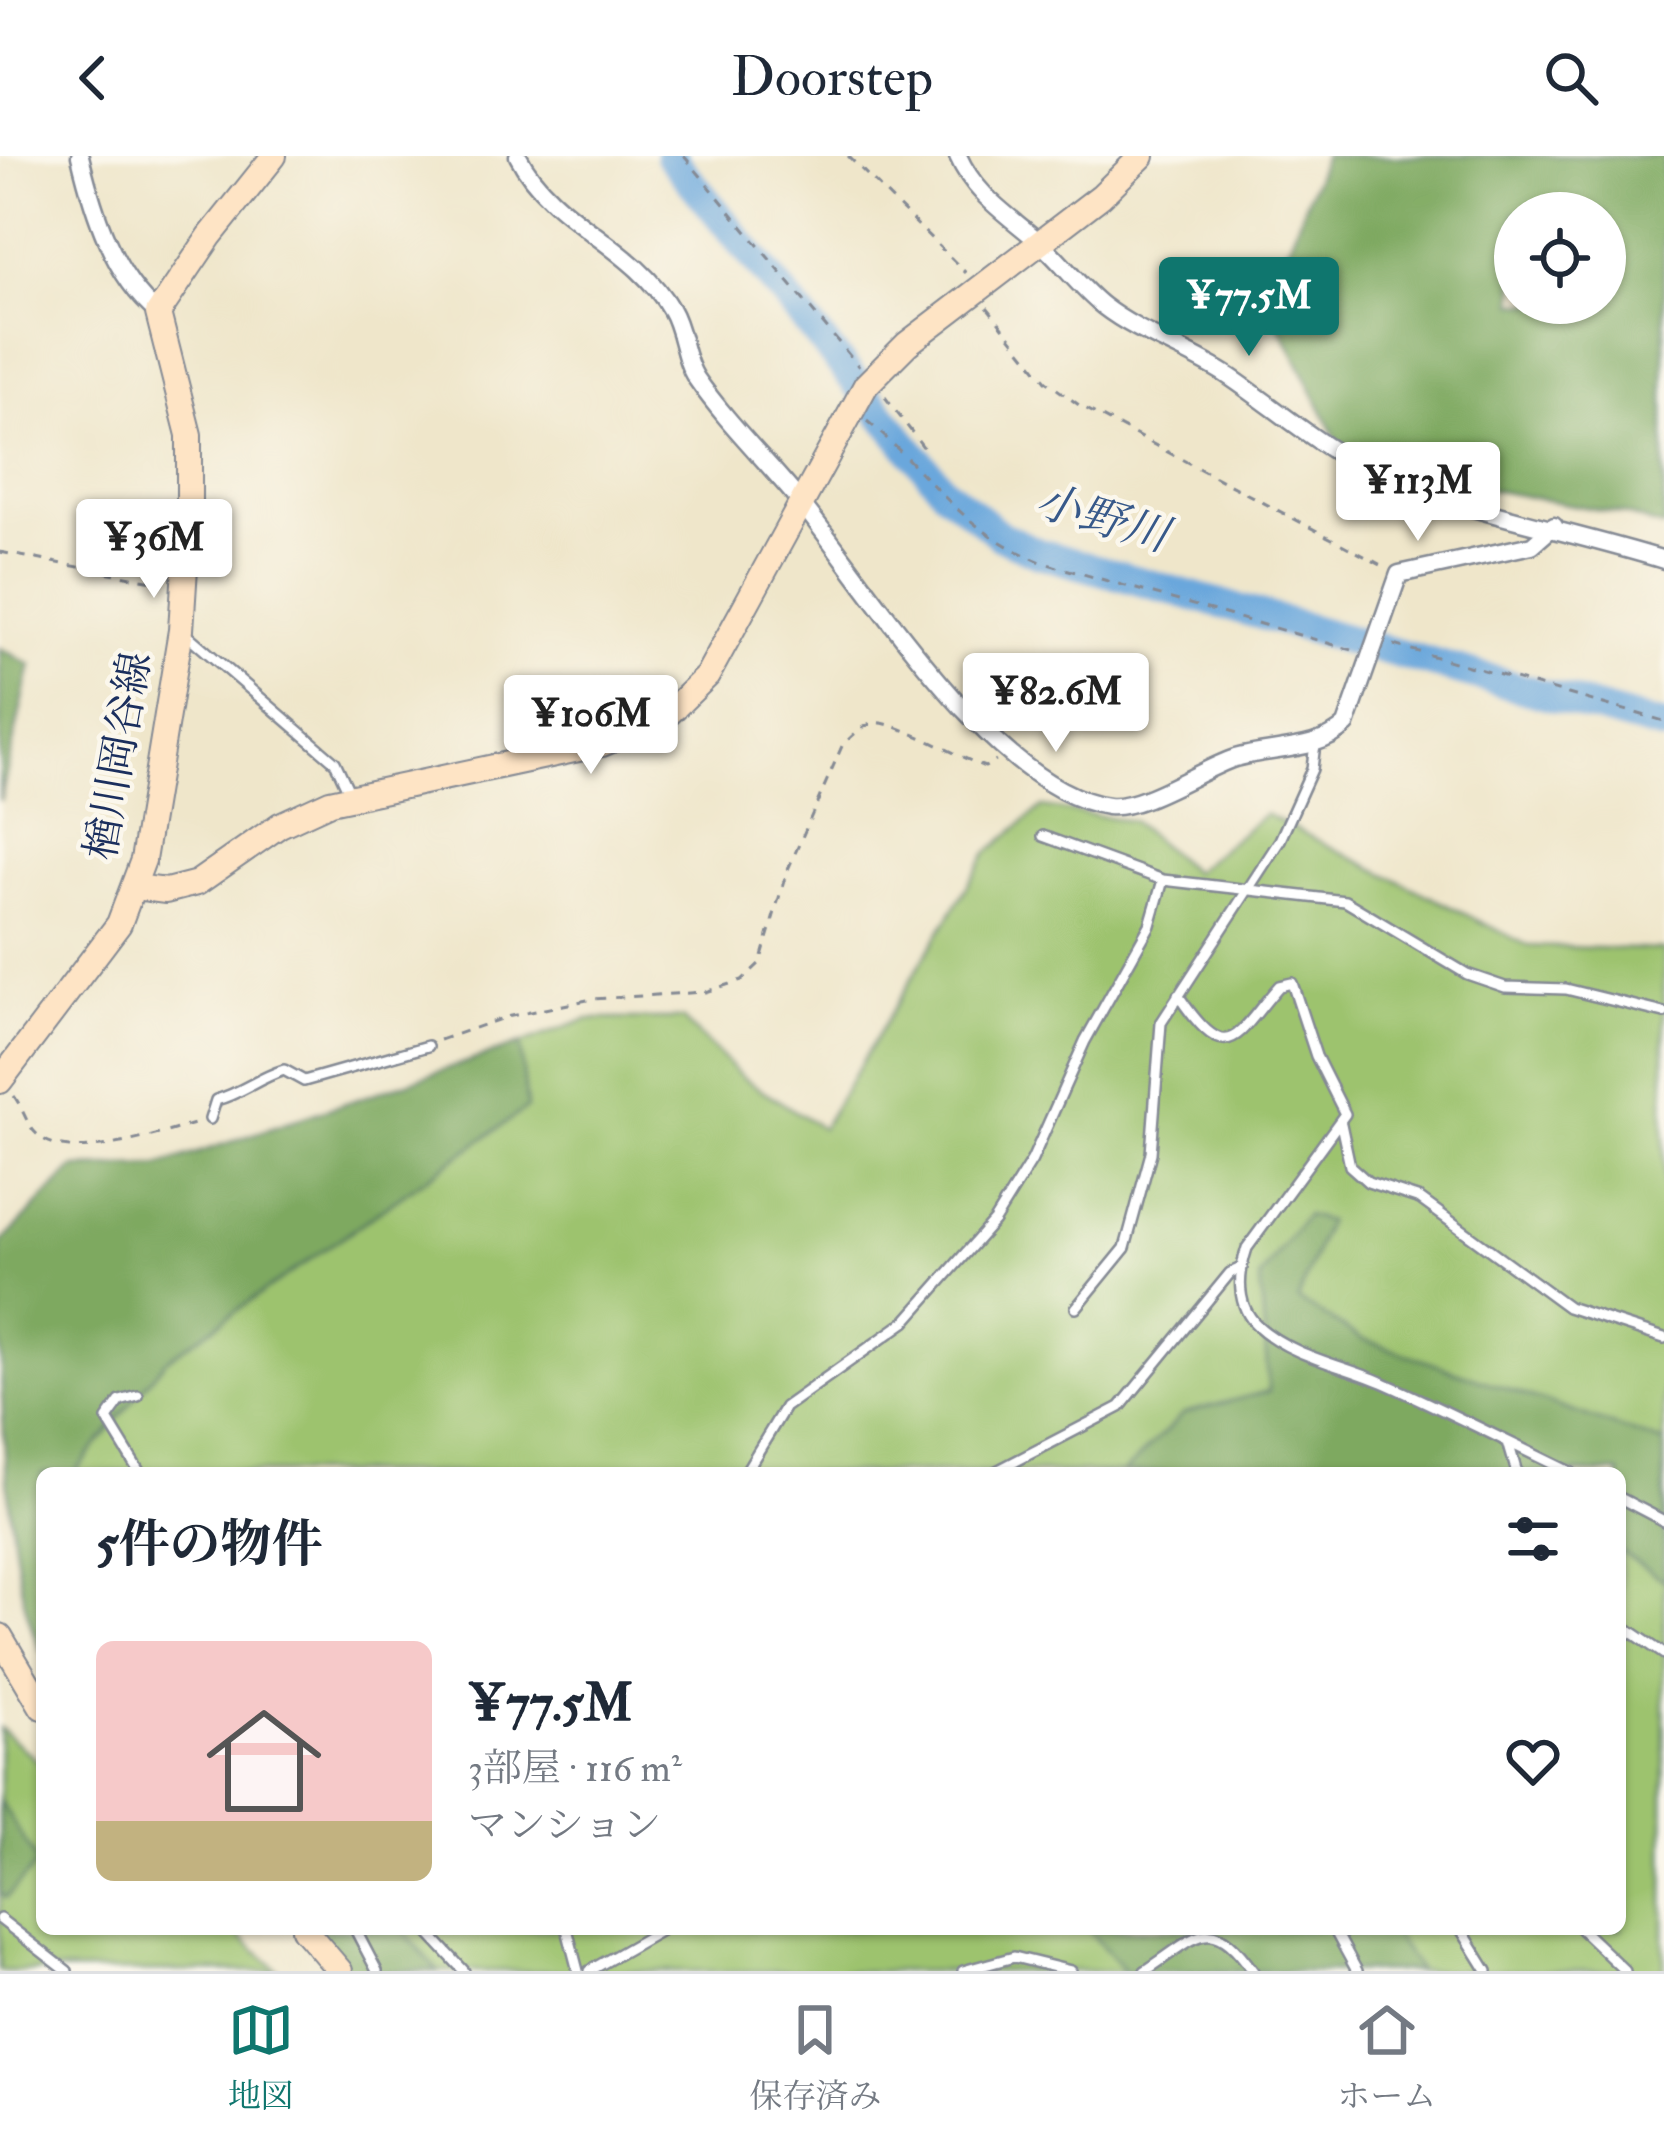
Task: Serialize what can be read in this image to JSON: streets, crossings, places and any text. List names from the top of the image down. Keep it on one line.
{"streets":{"street":["楢川岡谷線"]},"water":["小野川"],"page":{"header":"Doorstep","price":["¥77.5M","¥113M","¥36M","¥82.6M","¥106M"],"heading":"5件の物件","list":[{"name":"¥77.5M","note":"3部屋 · 116 m² · マンション"}],"tabs":["地図","保存済み","ホーム"]}}
